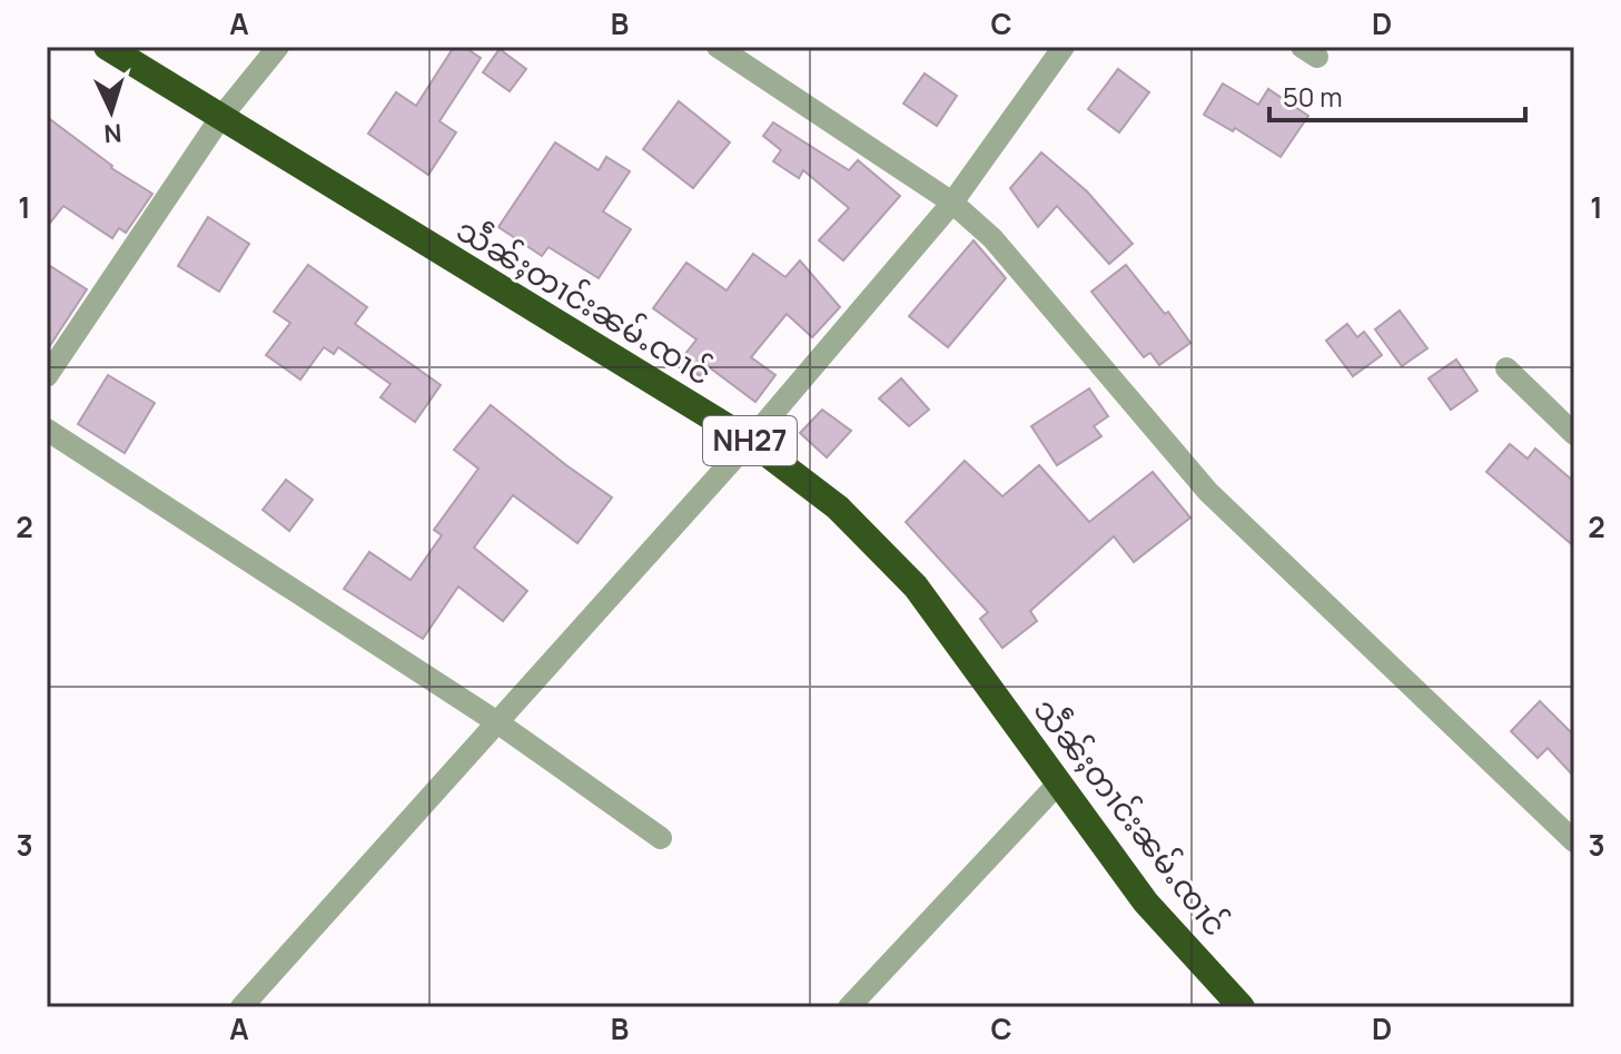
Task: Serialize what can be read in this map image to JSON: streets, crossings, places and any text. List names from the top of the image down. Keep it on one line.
{"streets":{"highway":["သဵၼ်ႈတၢင်းၼမ်ႉၸၢင်","NH27"]},"scale_bar":"50 m","north":"bottom","grid":{"columns":["A","B","C","D"],"rows":["1","2","3"]}}
